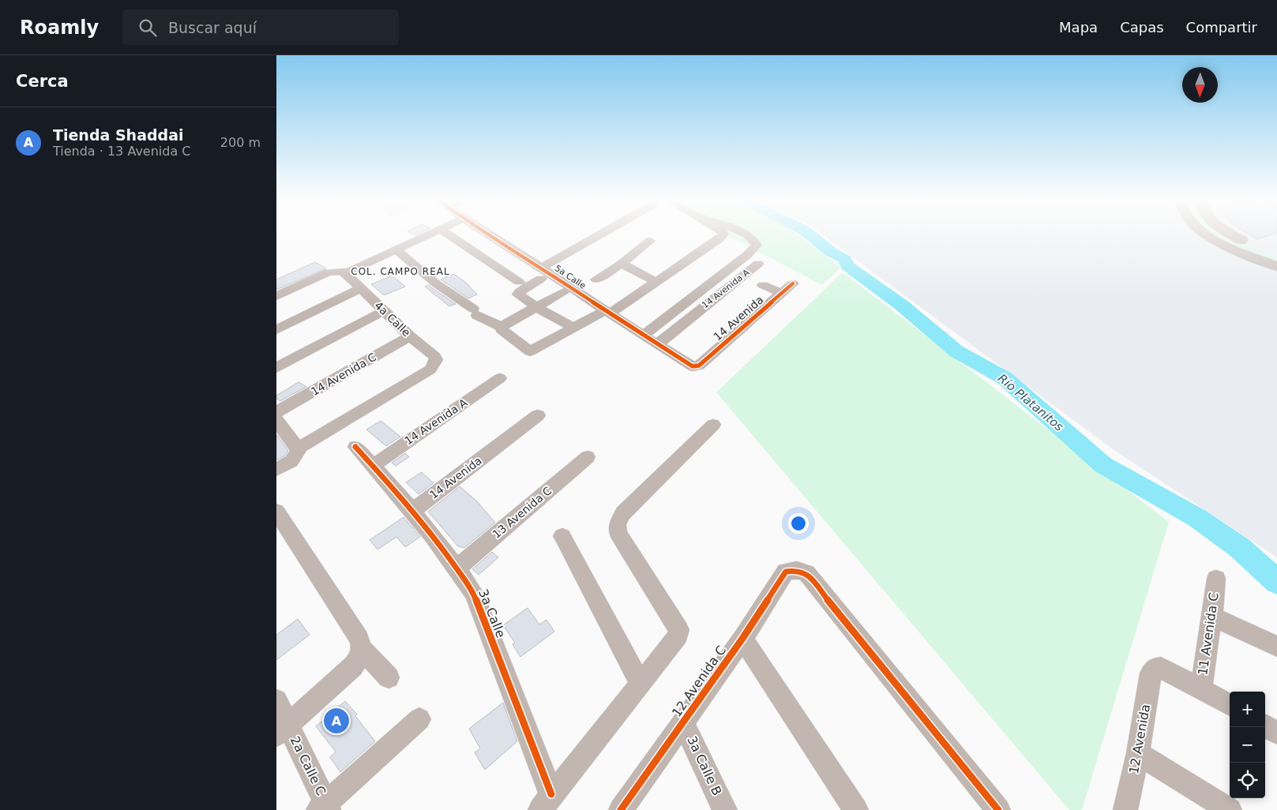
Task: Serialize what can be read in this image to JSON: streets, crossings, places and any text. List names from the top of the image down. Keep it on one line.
{"streets":{"street":["5a Calle","14 Avenida A","14 Avenida","4a Calle","14 Avenida C","13 Avenida C","3a Calle","11 Avenida C","12 Avenida C","12 Avenida","2a Calle C","3a Calle B"]},"crossings":[["5a Calle","14 Avenida A"],["5a Calle","14 Avenida"],["14 Avenida A","3a Calle"],["14 Avenida","3a Calle"],["4a Calle","14 Avenida C"],["13 Avenida C","3a Calle"],["11 Avenida C","12 Avenida"],["12 Avenida C","3a Calle B"]],"districts":["COL. CAMPO REAL"],"water":["Río Platanitos"],"north":"bottom","page":{"header":"Roamly","search":"Buscar aquí","nav":["Mapa","Capas","Compartir"],"heading":"Cerca","list":[{"mark":"A","name":"Tienda Shaddai","note":"Tienda · 13 Avenida C","value":"200 m"}],"map_buttons":["+","−"],"pins":"A"}}
